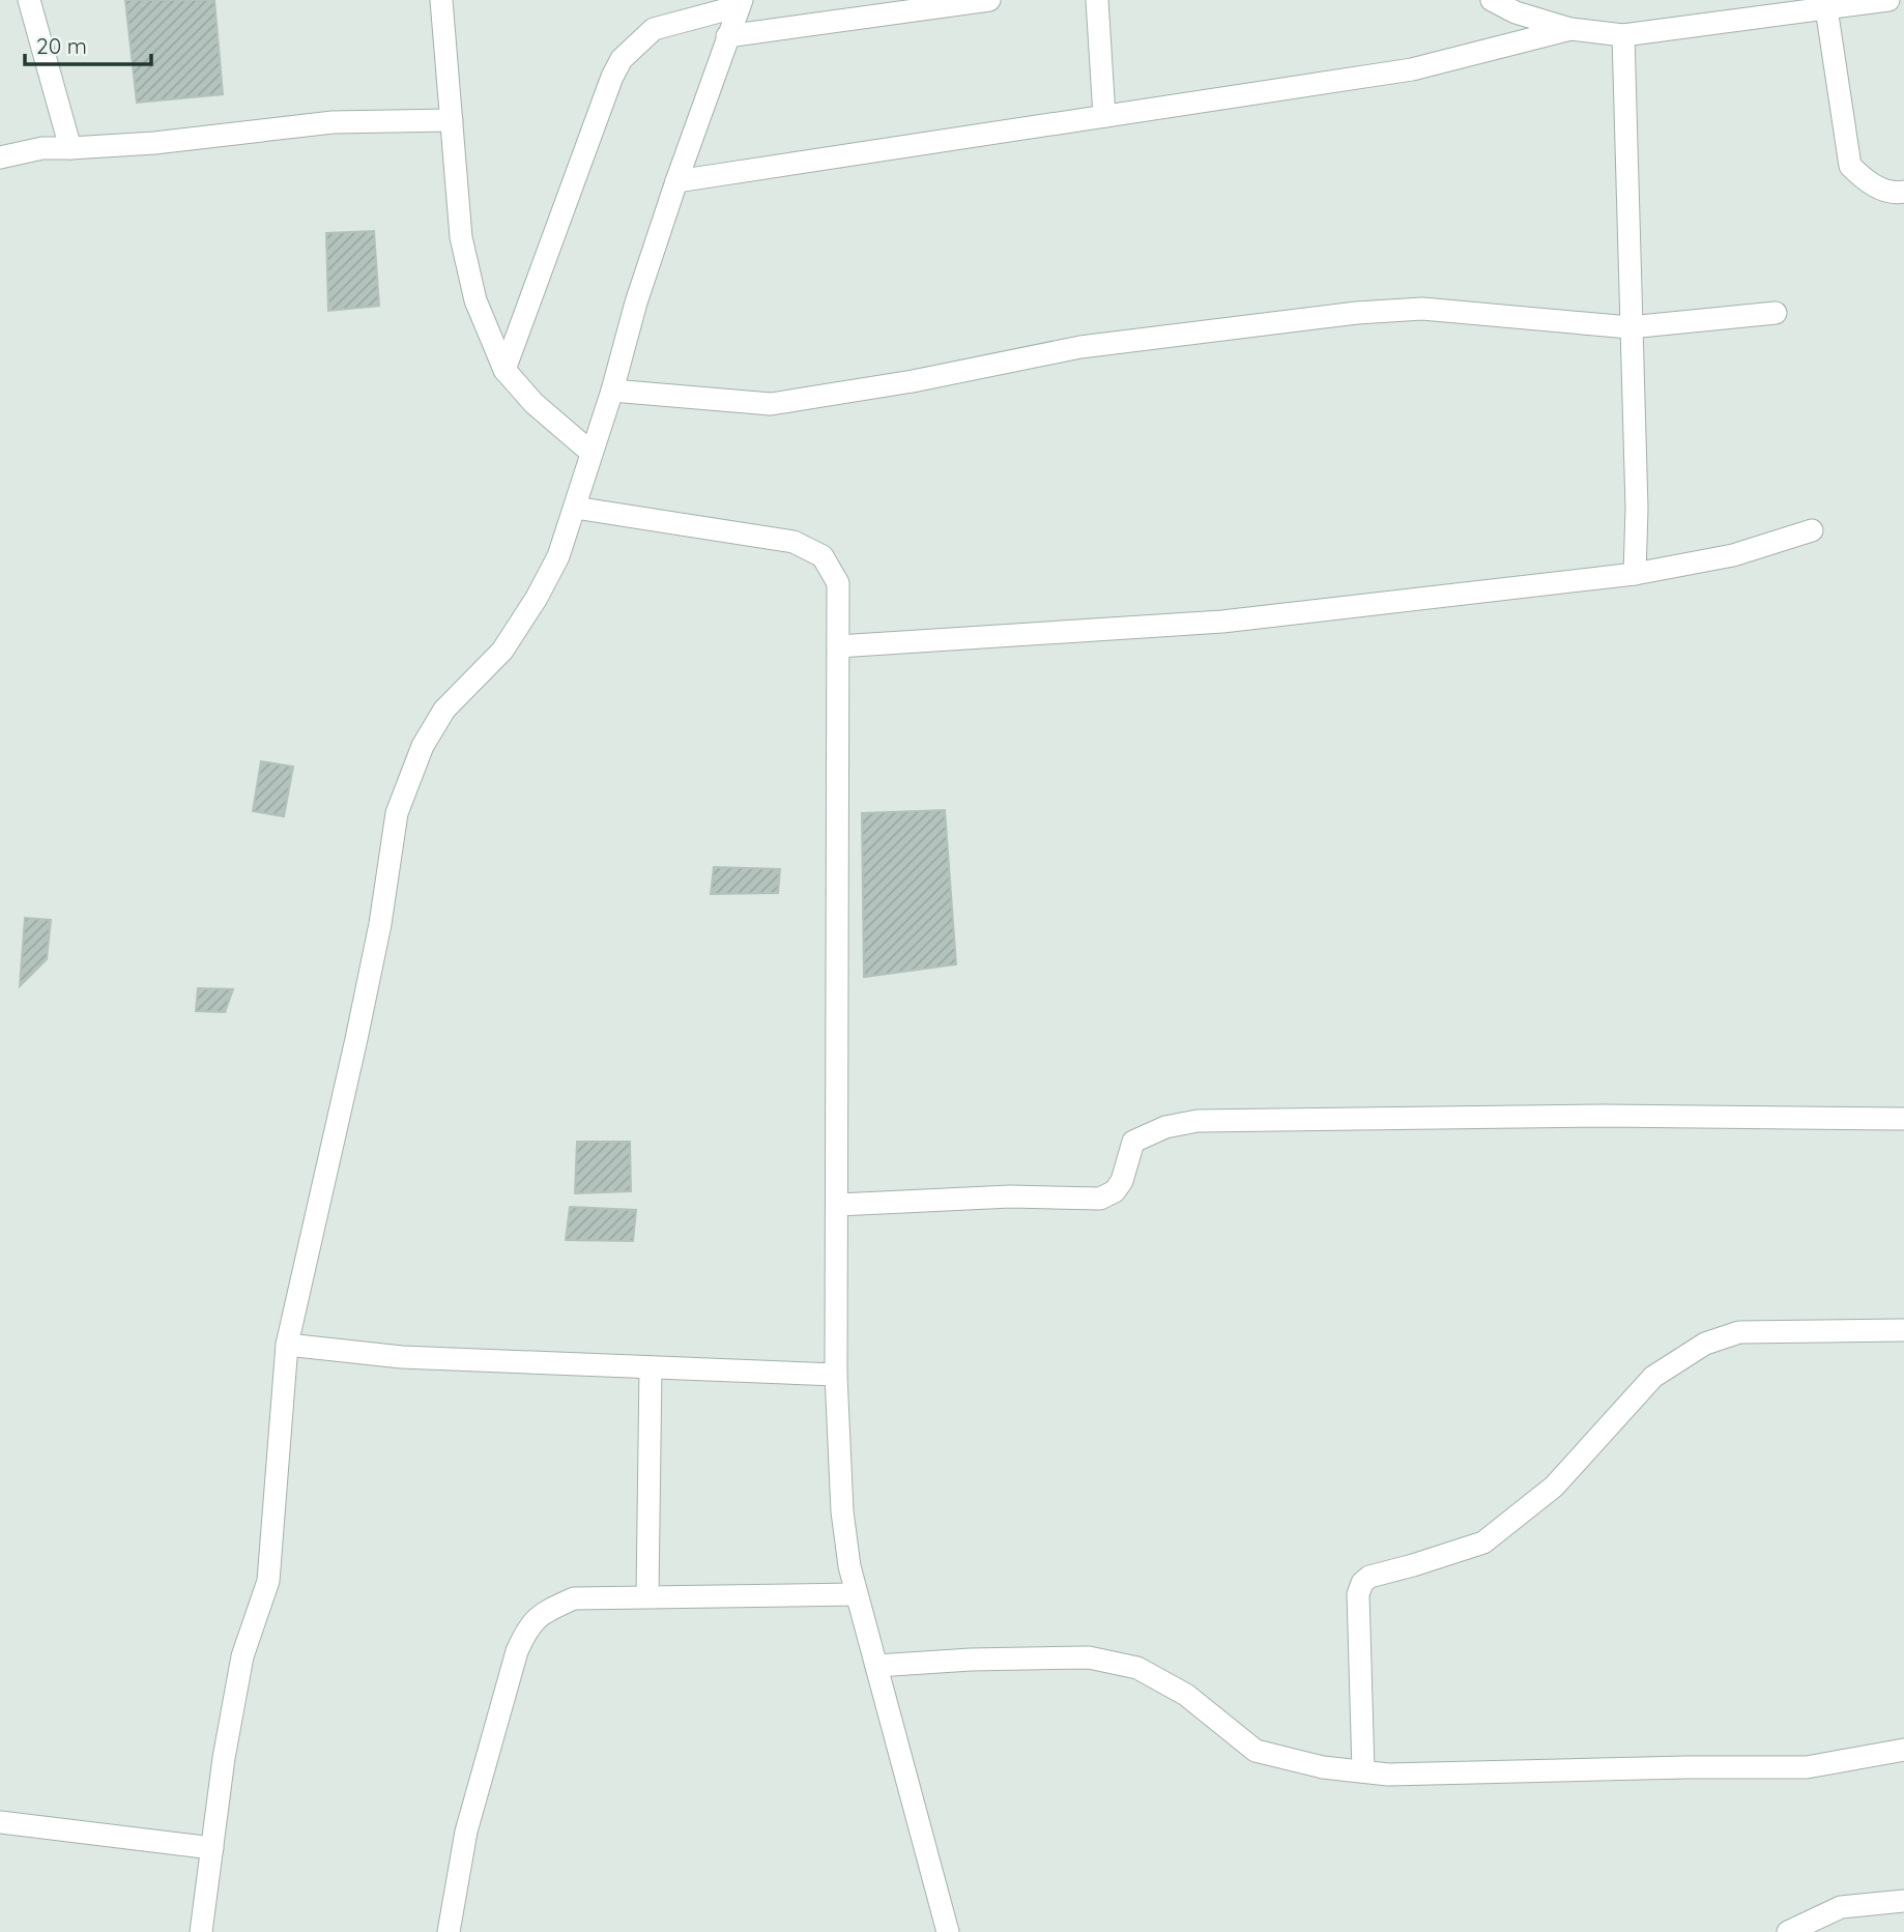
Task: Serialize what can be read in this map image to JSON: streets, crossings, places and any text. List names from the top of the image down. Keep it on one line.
{"scale_bar":"20 m"}
